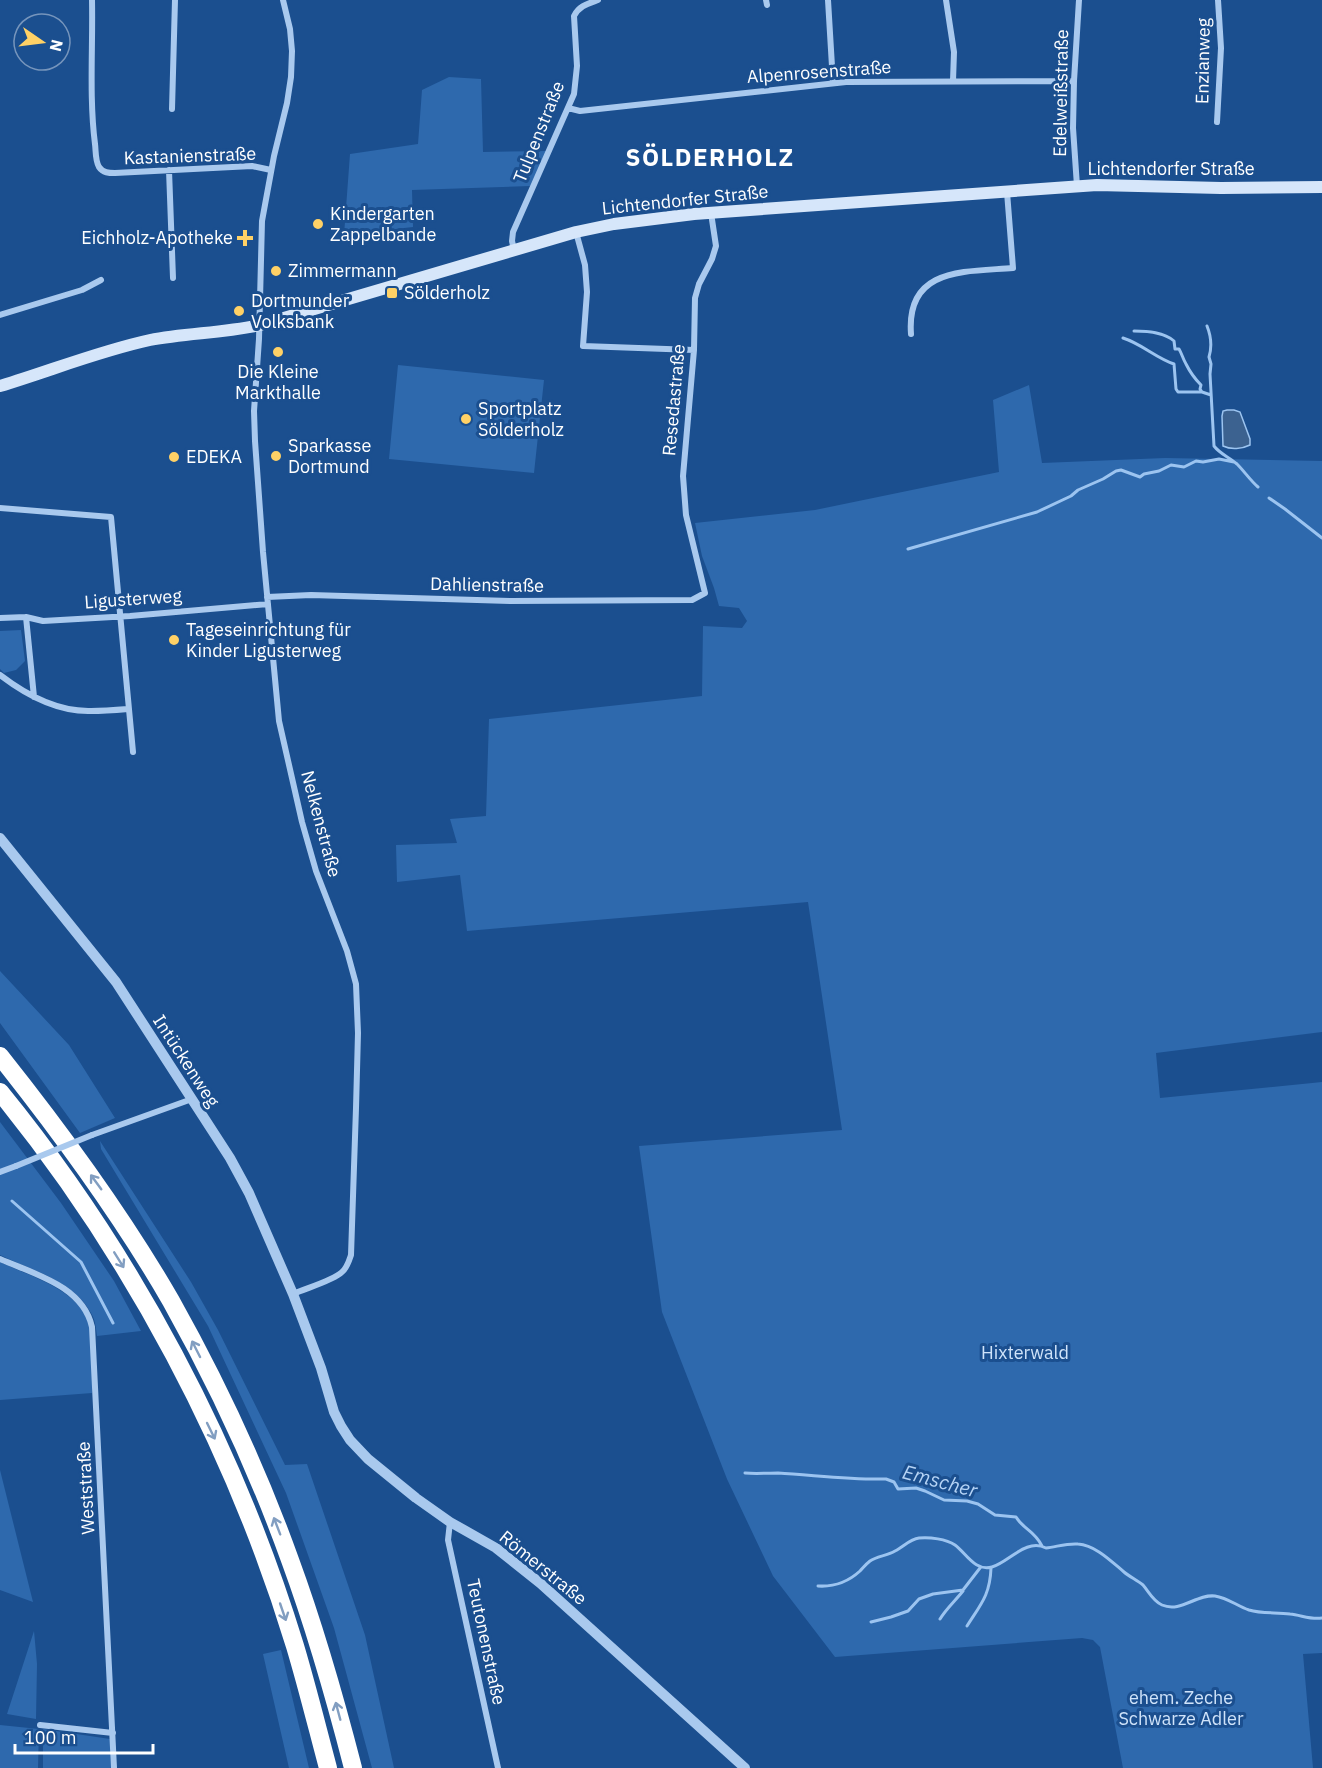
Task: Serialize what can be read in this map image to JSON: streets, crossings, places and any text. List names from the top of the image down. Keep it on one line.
{"streets":{"main road":["Lichtendorfer Straße"],"street":["Enzianweg","Alpenrosenstraße","Edelweißstraße","Tulpenstraße","Kastanienstraße","Resedastraße","Dahlienstraße","Ligusterweg","Nelkenstraße","Intückenweg","Weststraße","Römerstraße","Teutonenstraße"]},"crossings":[["Alpenrosenstraße","Edelweißstraße"],["Alpenrosenstraße","Tulpenstraße"],["Edelweißstraße","Lichtendorfer Straße"],["Tulpenstraße","Lichtendorfer Straße"],["Kastanienstraße","Nelkenstraße"],["Lichtendorfer Straße","Resedastraße"],["Lichtendorfer Straße","Nelkenstraße"],["Resedastraße","Dahlienstraße"],["Dahlienstraße","Ligusterweg"],["Dahlienstraße","Nelkenstraße"],["Ligusterweg","Nelkenstraße"],["Nelkenstraße","Intückenweg"],["Intückenweg","Römerstraße"],["Römerstraße","Teutonenstraße"]],"districts":["SÖLDERHOLZ"],"water":["Emscher"],"parks":["Hixterwald","ehem. Zeche Schwarze Adler"],"places":{"other":["Kindergarten Zappelbande","Zimmermann","Dortmunder Volksbank","Die Kleine Markthalle","Sportplatz Sölderholz","Sparkasse Dortmund","EDEKA","Tageseinrichtung für Kinder Ligusterweg"],"health":["Eichholz-Apotheke"],"transit":["Sölderholz"]},"scale_bar":"100 m","north":"right"}
